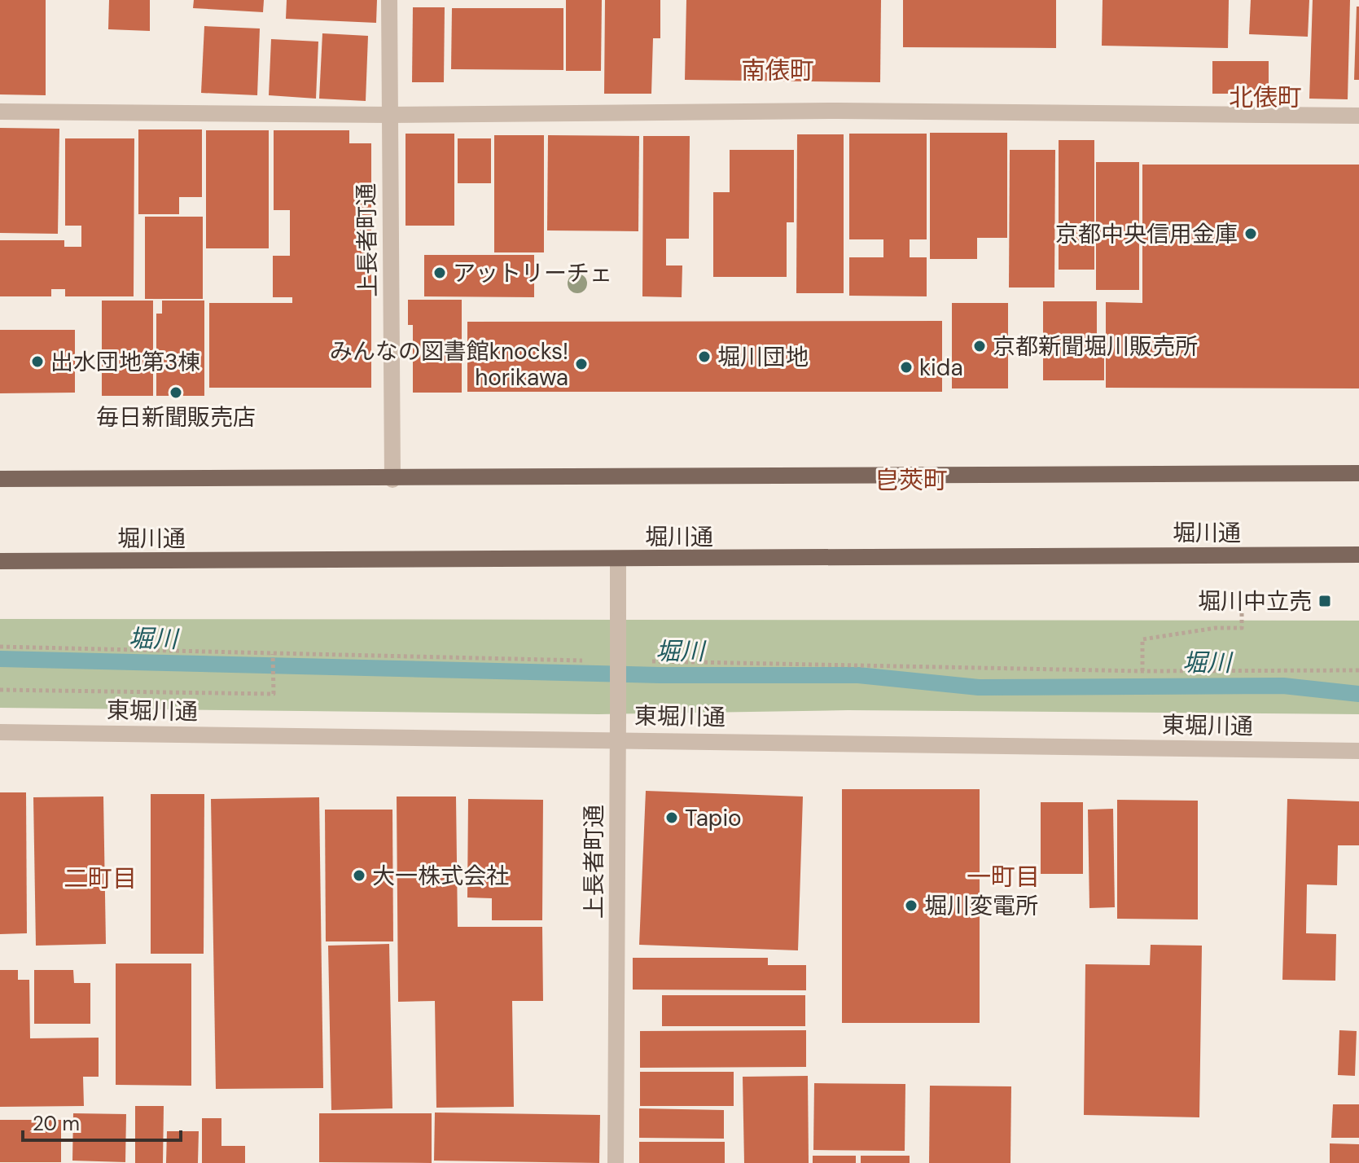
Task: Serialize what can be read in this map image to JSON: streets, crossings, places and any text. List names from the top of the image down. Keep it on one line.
{"streets":{"main road":["堀川通"],"street":["上長者町通","東堀川通"]},"crossings":[["上長者町通","堀川通"],["上長者町通","東堀川通"]],"districts":["南俵町","北俵町","皀莢町","一町目","二町目"],"water":["堀川"],"places":{"other":["京都中央信用金庫","アットリーチェ","京都新聞堀川販売所","堀川団地","出水団地第3棟","みんなの図書館knocks! horikawa","kida","毎日新聞販売店","Tapio","大一株式会社","堀川変電所"],"transit":["堀川中立売"]},"scale_bar":"20 m"}
